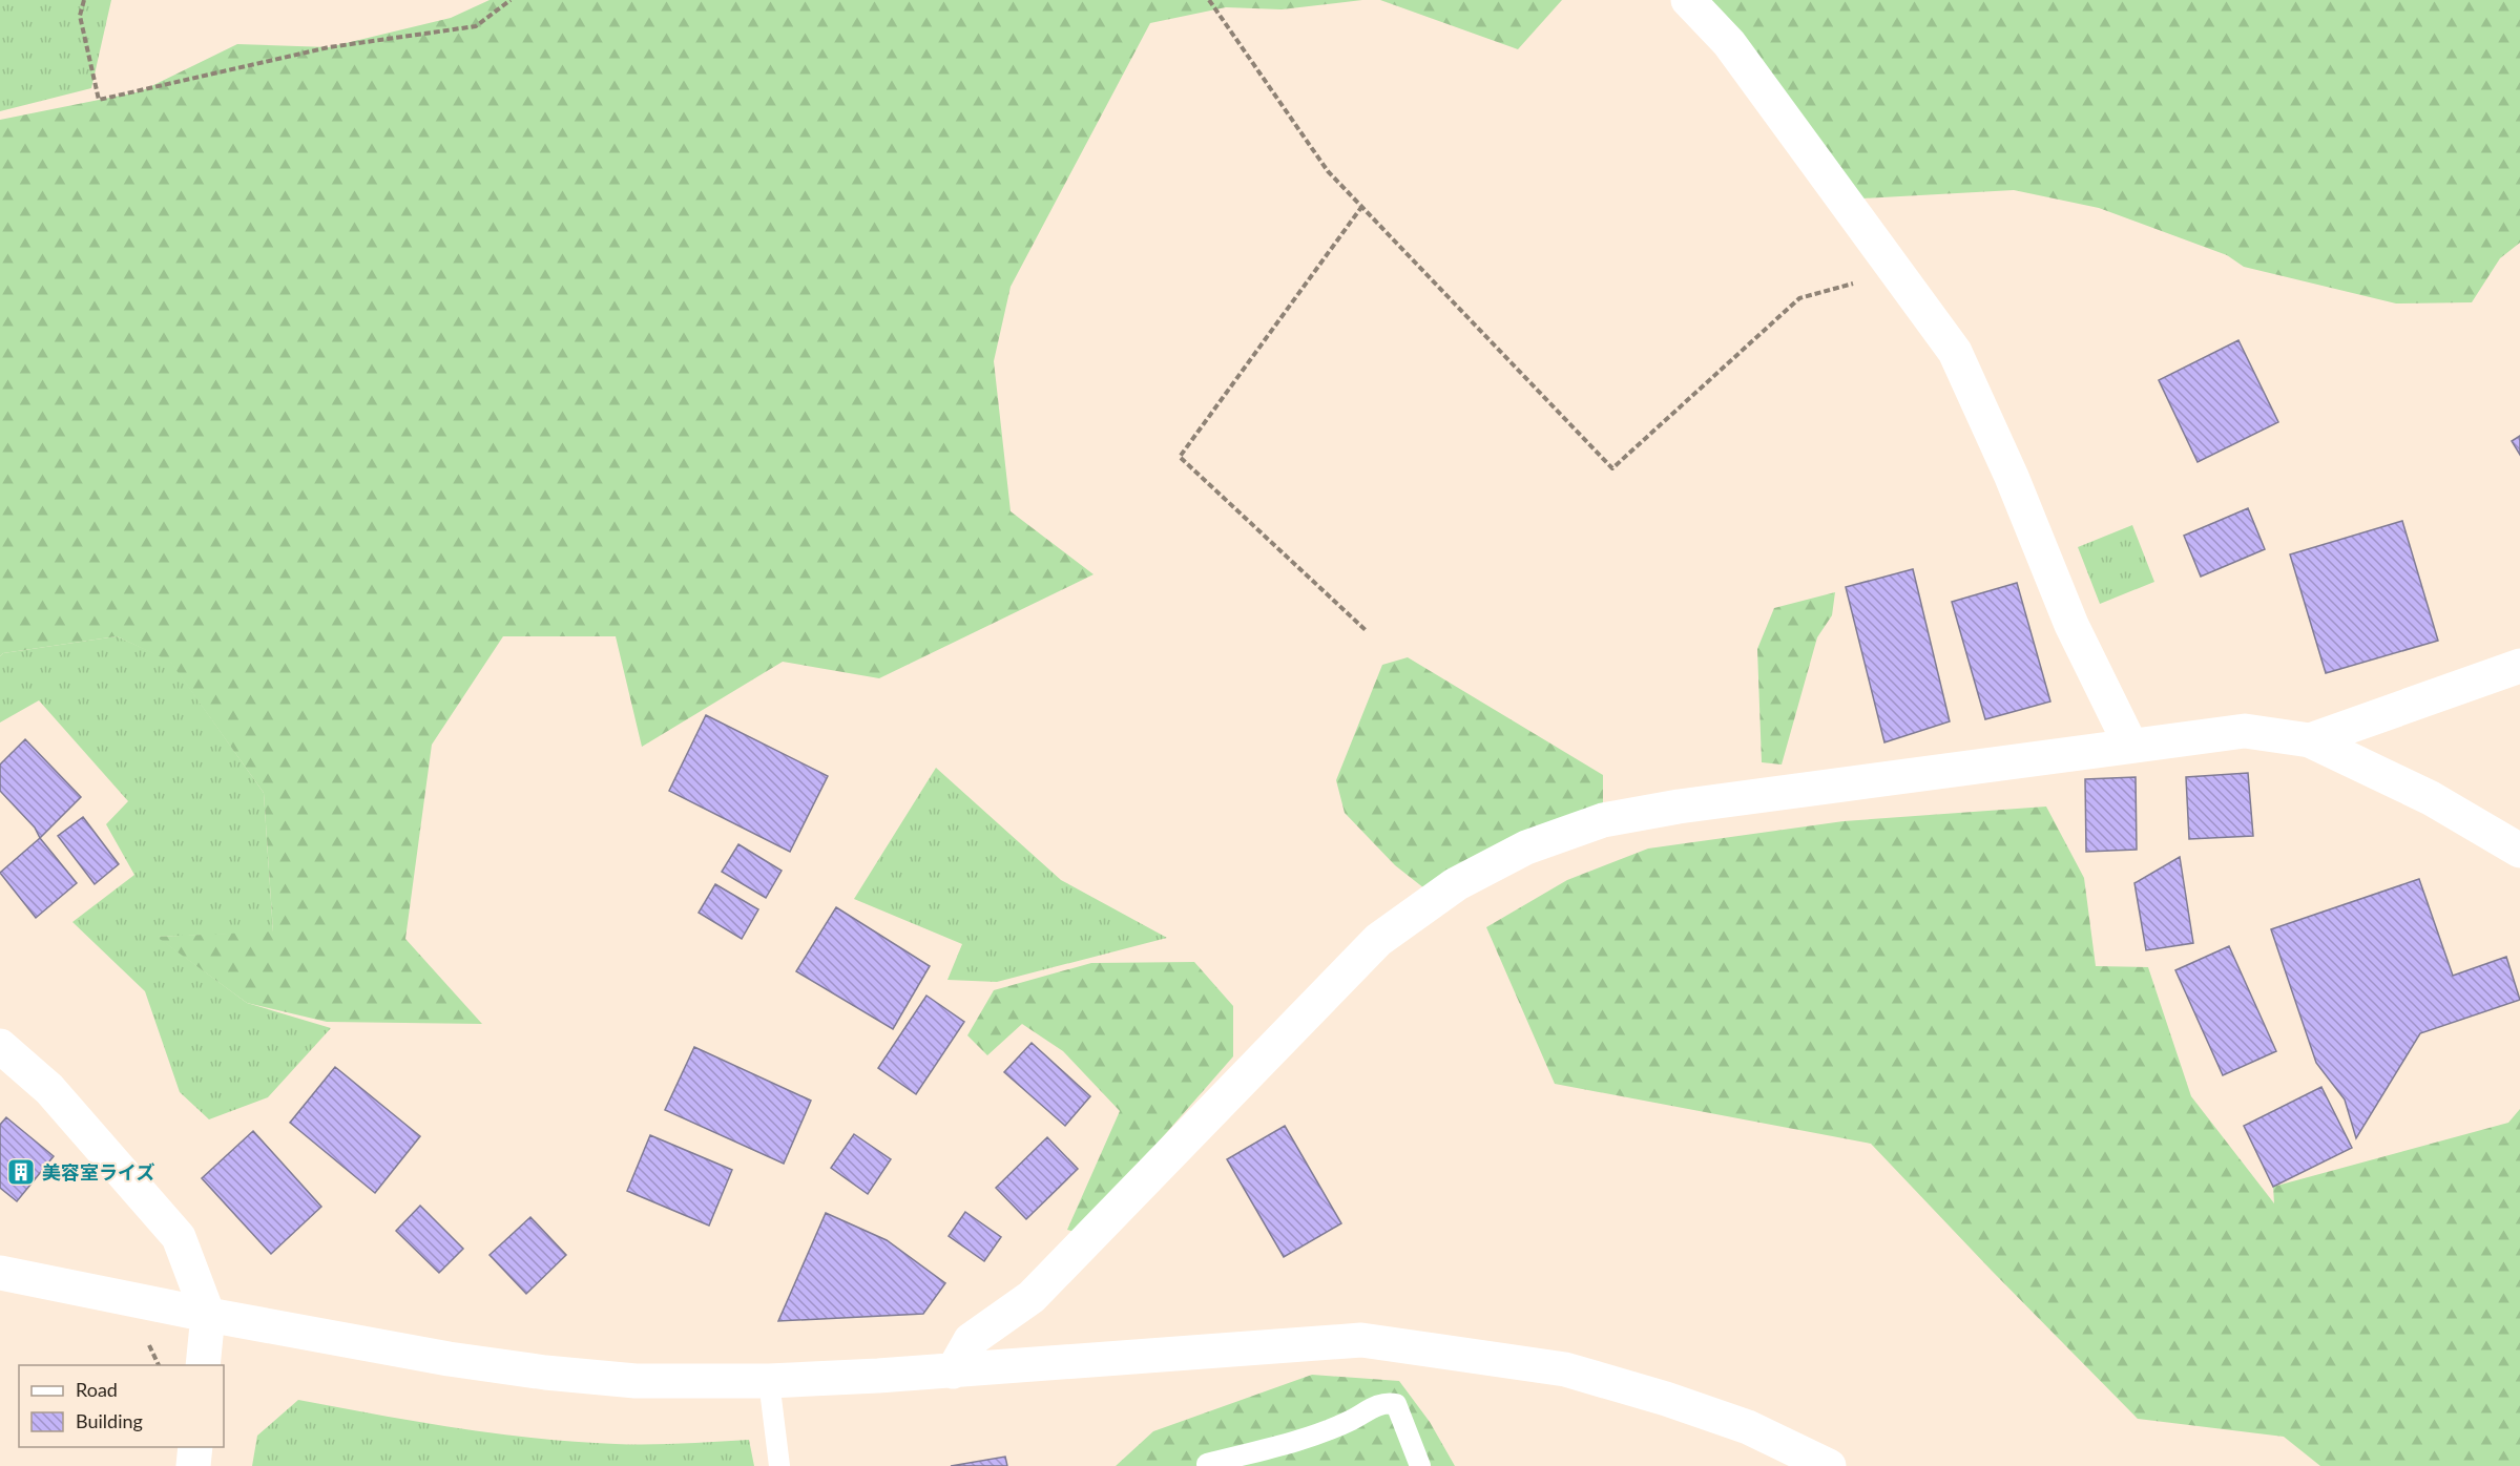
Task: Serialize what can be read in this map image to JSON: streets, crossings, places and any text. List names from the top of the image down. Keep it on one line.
{"places":{"building":["美容室ライズ"]},"legend":["Road","Building"]}
